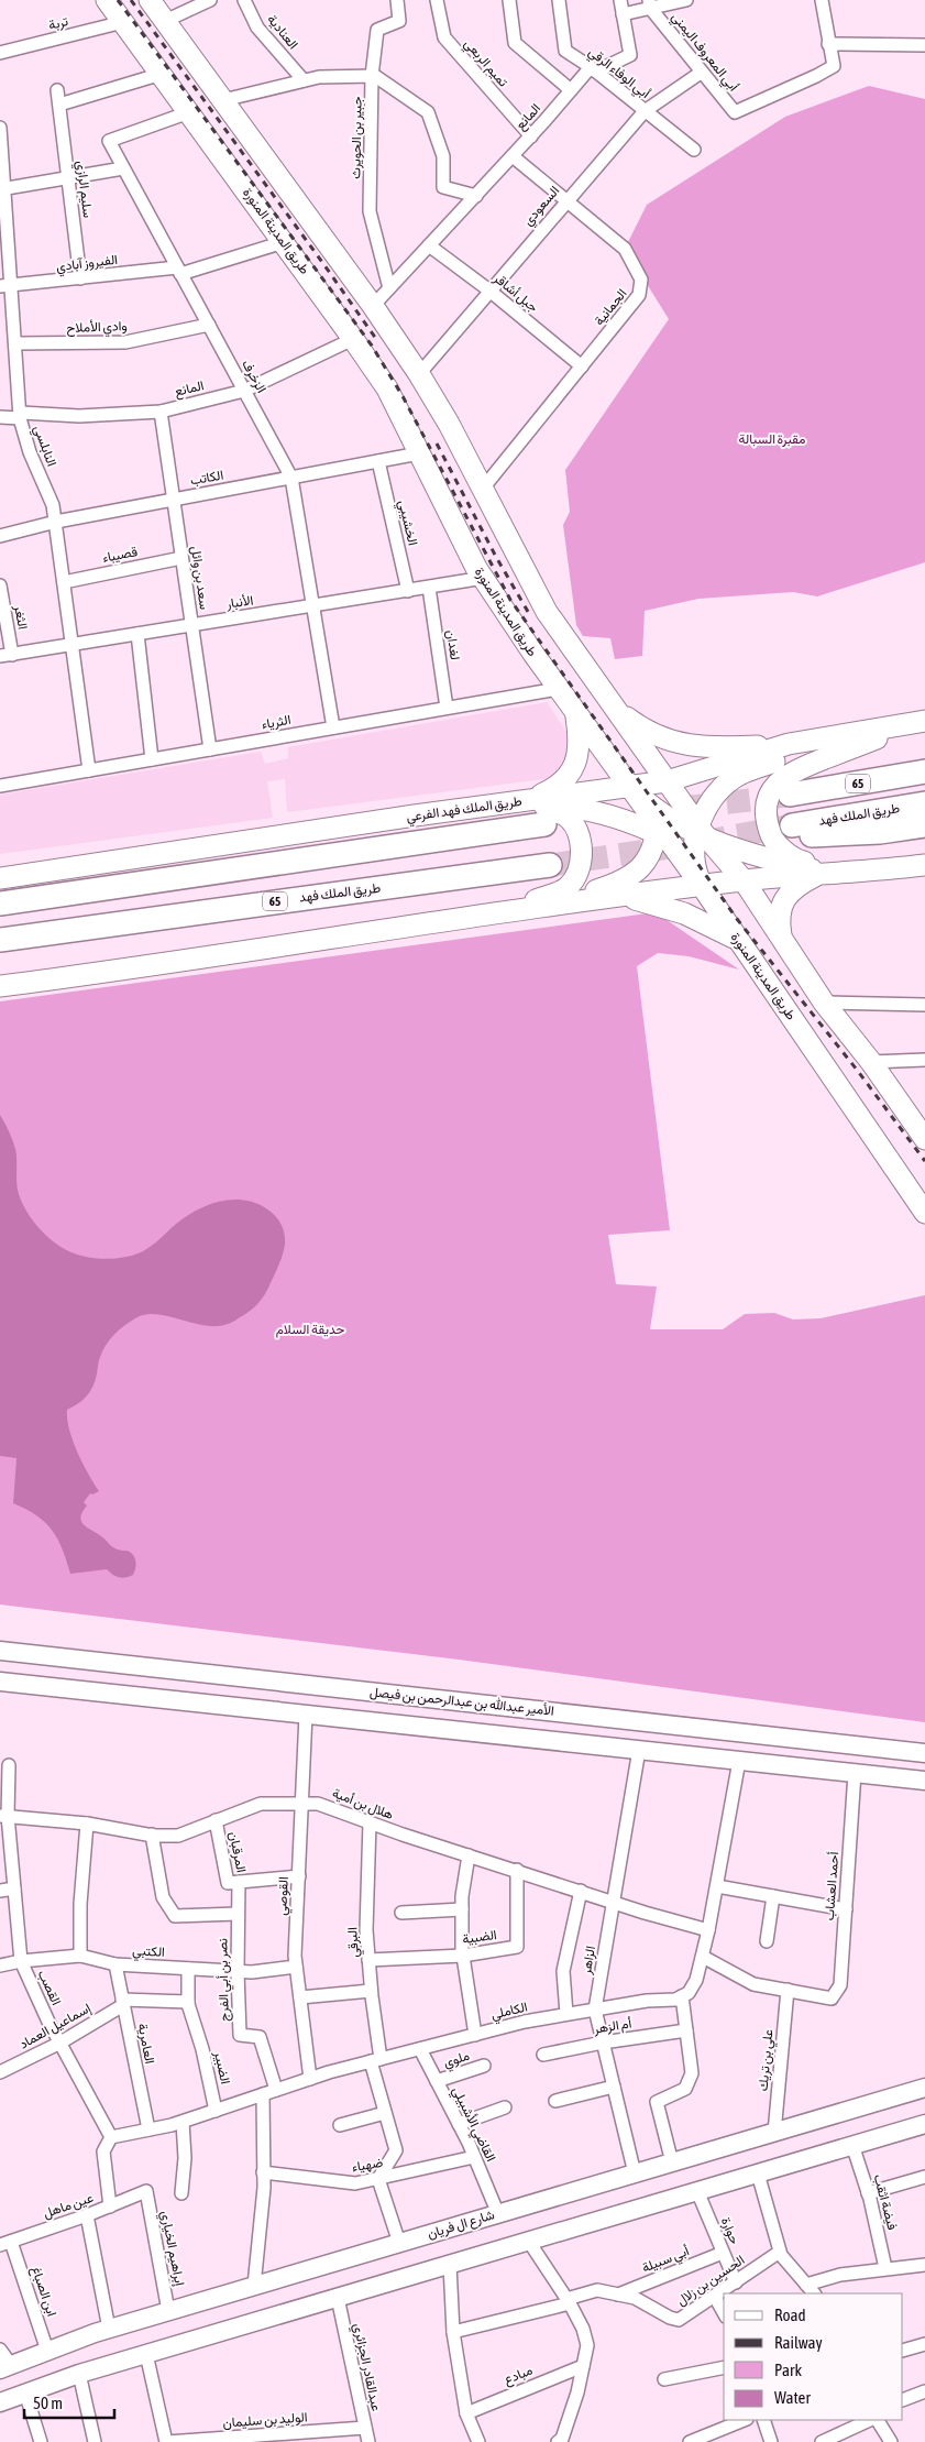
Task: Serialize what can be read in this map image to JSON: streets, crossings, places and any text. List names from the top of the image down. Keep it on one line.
{"streets":{"highway":["65","طريق الملك فهد"],"main road":["طريق المدينة المنورة","طريق الملك فهد الفرعي","الأمير عبدالله بن عبدالرحمن بن فيصل","شارع ال فريان"],"street":["تربة","العنادية","أبي المعروف اليمني","تميم الربعي","أبي الوفاء الرقي","المانع","جبير بن الحويرث","سليم الرازي","السعودي","الفيروز آبادي","جبل أشاقر","الجمانية","وادي الأملاح","الزخرف","النابلسي","الكاتب","الخشيبي","قصيباء","سعد بن وائل","الأنبار","الثغر","لغدان","الثرياء","هلال بن أمية","المرقبان","أحمد العشاب","القوصي","الضبية","البرقي","الكتبي","الزاهر","نصر بن أبي الفرج","القصب","الكاملي","إسماعيل العماد","أم الزهر","العامرية","ملوي","علي بن تريك","الضبير","القاضي الأشبيلي","ضهياء","فيضة اثقب","عين ماهل","حوارة","إبراهيم الخياري","أبي سبيلة","الحسين بن زلال","ابن الصباغ","عبدالقادر الجزائري","مبادع","الوليد بن سليمان"]},"crossings":[["تربة","طريق المدينة المنورة"],["أبي المعروف اليمني","السعودي"],["تميم الربعي","المانع"],["أبي الوفاء الرقي","المانع"],["أبي الوفاء الرقي","السعودي"],["المانع","جبير بن الحويرث"],["المانع","طريق المدينة المنورة"],["المانع","جبل أشاقر"],["المانع","الجمانية"],["المانع","الزخرف"],["المانع","النابلسي"],["المانع","سعد بن وائل"],["سليم الرازي","الفيروز آبادي"],["السعودي","جبل أشاقر"],["السعودي","الجمانية"],["طريق المدينة المنورة","الفيروز آبادي"],["طريق المدينة المنورة","الزخرف"],["طريق المدينة المنورة","الكاتب"],["طريق المدينة المنورة","الأنبار"],["طريق المدينة المنورة","الثرياء"],["طريق المدينة المنورة","طريق الملك فهد الفرعي"],["الفيروز آبادي","الزخرف"],["الفيروز آبادي","النابلسي"],["جبل أشاقر","الجمانية"],["وادي الأملاح","الزخرف"],["وادي الأملاح","النابلسي"],["الزخرف","الكاتب"],["الزخرف","الأنبار"],["الزخرف","الثرياء"],["النابلسي","الكاتب"],["النابلسي","قصيباء"],["النابلسي","الأنبار"],["النابلسي","الثرياء"],["الكاتب","الخشيبي"],["الكاتب","سعد بن وائل"],["الخشيبي","الأنبار"],["قصيباء","سعد بن وائل"],["سعد بن وائل","الأنبار"],["سعد بن وائل","الثرياء"],["الأنبار","الثغر"],["الأنبار","لغدان"],["لغدان","الثرياء"],["هلال بن أمية","المرقبان"],["هلال بن أمية","القوصي"],["هلال بن أمية","الضبية"],["هلال بن أمية","البرقي"],["هلال بن أمية","الزاهر"],["هلال بن أمية","القصب"],["المرقبان","القوصي"],["المرقبان","نصر بن أبي الفرج"],["أحمد العشاب","علي بن تريك"],["القوصي","الكتبي"],["القوصي","الكاملي"],["الضبية","البرقي"],["البرقي","الكاملي"],["البرقي","ضهياء"],["الكتبي","نصر بن أبي الفرج"],["الكتبي","القصب"],["الكتبي","العامرية"],["الكتبي","الضبير"],["الزاهر","الكاملي"],["الزاهر","أم الزهر"],["الزاهر","شارع ال فريان"],["نصر بن أبي الفرج","الكاملي"],["القصب","الكاملي"],["القصب","إسماعيل العماد"],["الكاملي","العامرية"],["الكاملي","الضبير"],["الكاملي","القاضي الأشبيلي"],["إسماعيل العماد","العامرية"],["ملوي","القاضي الأشبيلي"],["علي بن تريك","شارع ال فريان"],["القاضي الأشبيلي","ضهياء"],["القاضي الأشبيلي","شارع ال فريان"],["عين ماهل","إبراهيم الخياري"],["عين ماهل","ابن الصباغ"],["شارع ال فريان","إبراهيم الخياري"],["شارع ال فريان","ابن الصباغ"],["حوارة","أبي سبيلة"],["حوارة","الحسين بن زلال"],["أبي سبيلة","الحسين بن زلال"],["عبدالقادر الجزائري","الوليد بن سليمان"]],"parks":["مقبرة السبالة","حديقة السلام"],"legend":["Road","Railway","Park","Water"],"scale_bar":"50 m"}
